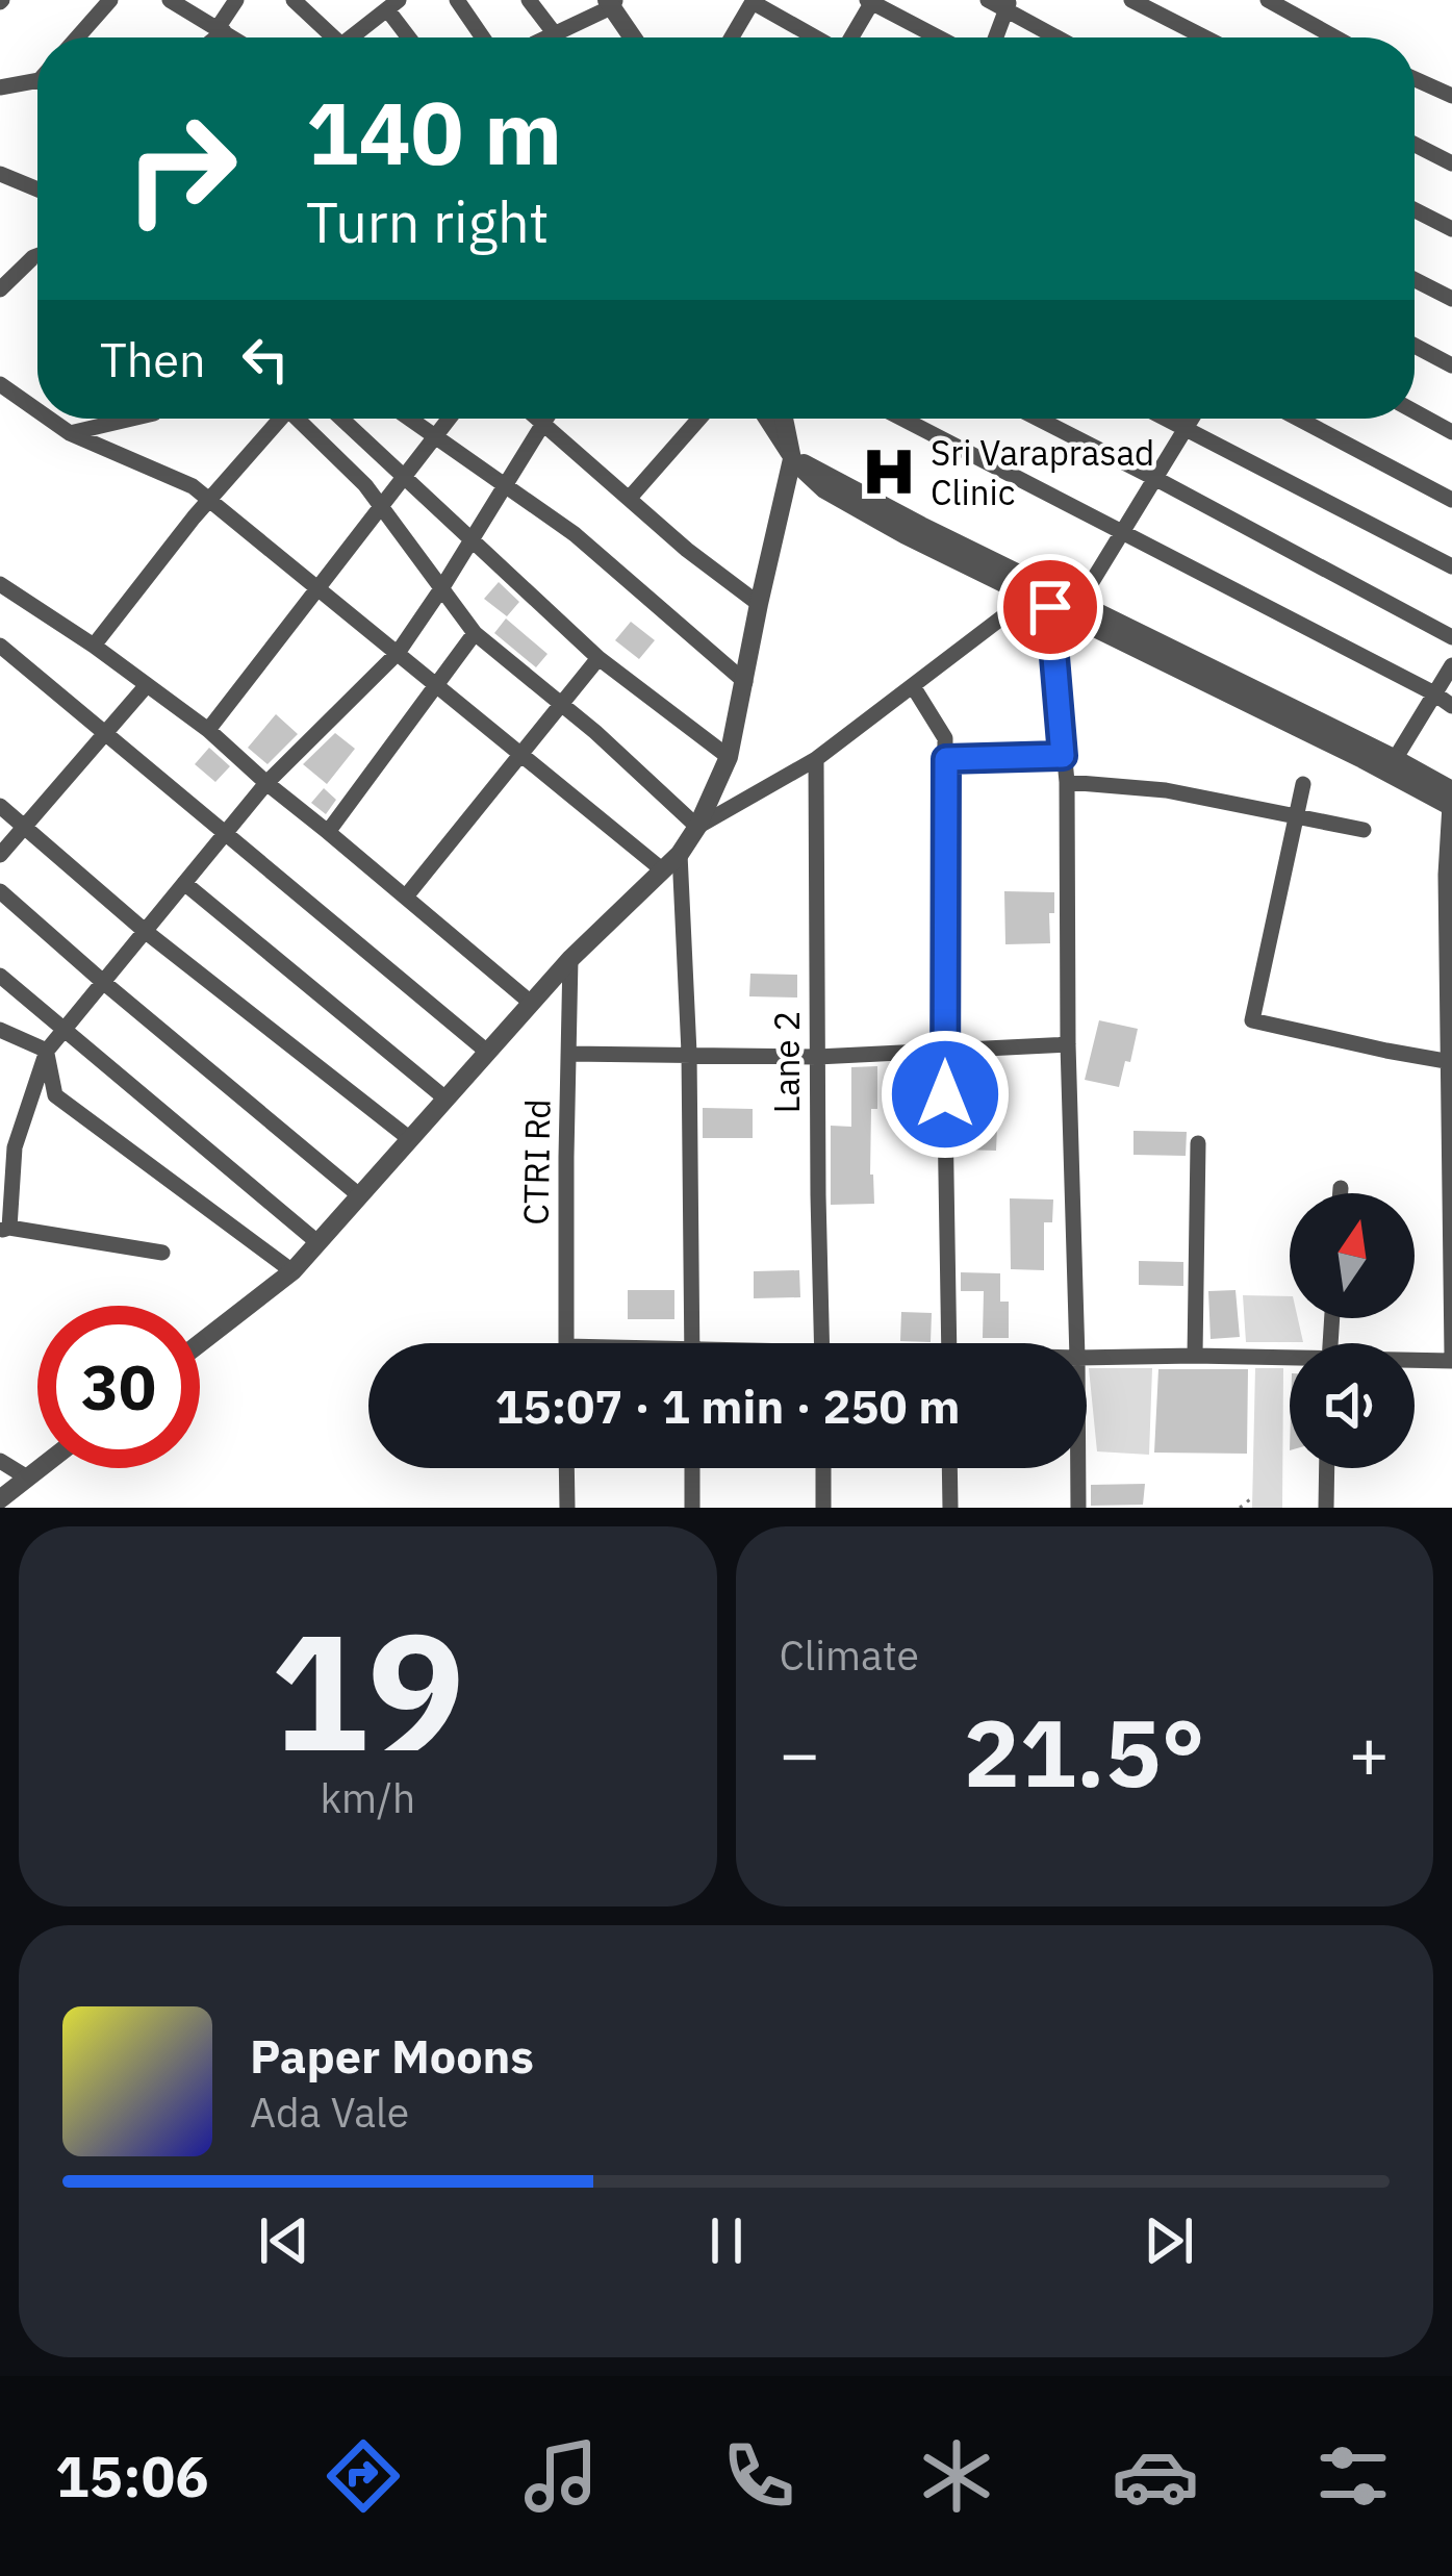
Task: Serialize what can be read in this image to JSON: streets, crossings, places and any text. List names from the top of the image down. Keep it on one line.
{"streets":{"street":["Lane 2","CTRI Rd"]},"places":{"hospital":["Sri Varaprasad Clinic"]},"north":"top","page":{"turn":["140 m","Turn right"],"then":"Then","limit":"30","trip":"15:07 · 1 min · 250 m","tile":[["19","km/h"],"Climate"],"heat":["−","21.5°","+"],"song":["Paper Moons","Ada Vale"],"tabs":"15:06"}}
